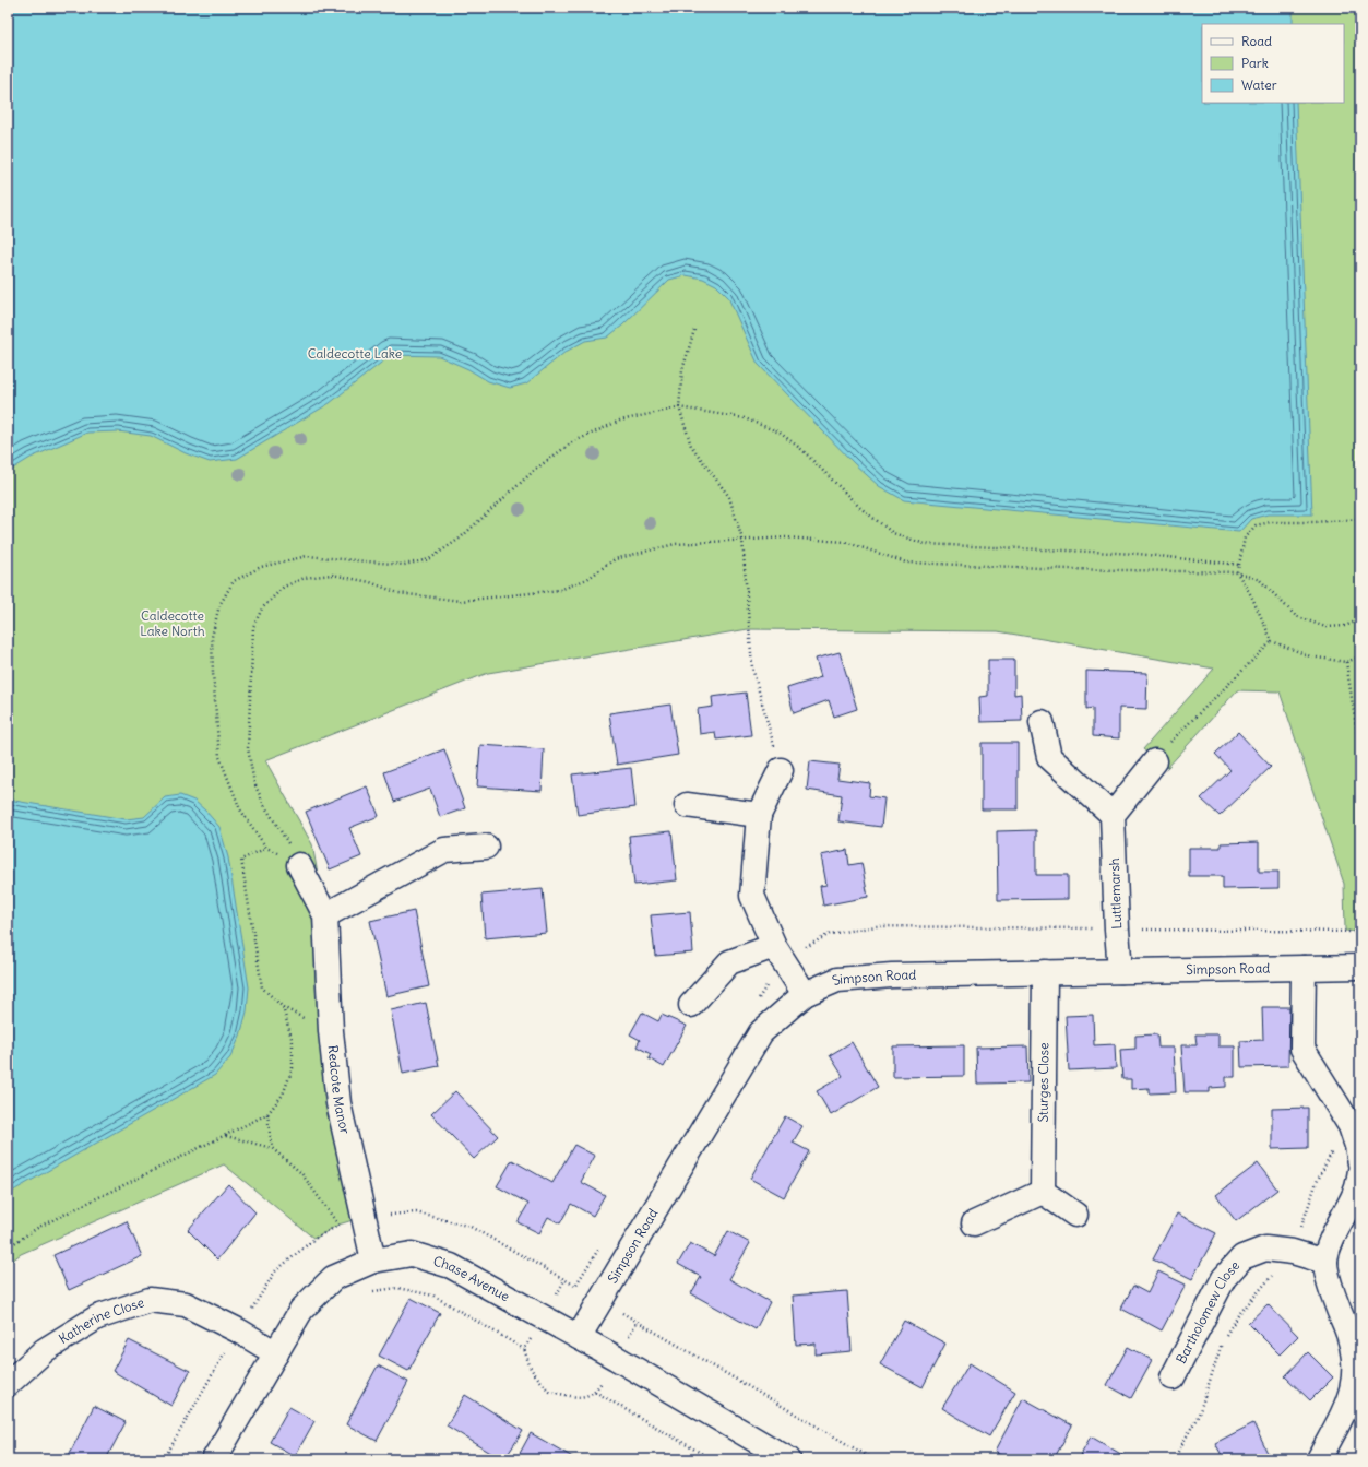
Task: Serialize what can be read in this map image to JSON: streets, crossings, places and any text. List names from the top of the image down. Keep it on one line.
{"streets":{"street":["Luttlemarsh","Simpson Road","Sturges Close","Redcote Manor","Chase Avenue","Bartholomew Close","Katherine Close"]},"crossings":[["Luttlemarsh","Simpson Road"],["Simpson Road","Sturges Close"],["Simpson Road","Chase Avenue"],["Redcote Manor","Chase Avenue"],["Chase Avenue","Katherine Close"]],"parks":["Caldecotte Lake","Caldecotte Lake North"],"legend":["Road","Park","Water"]}
